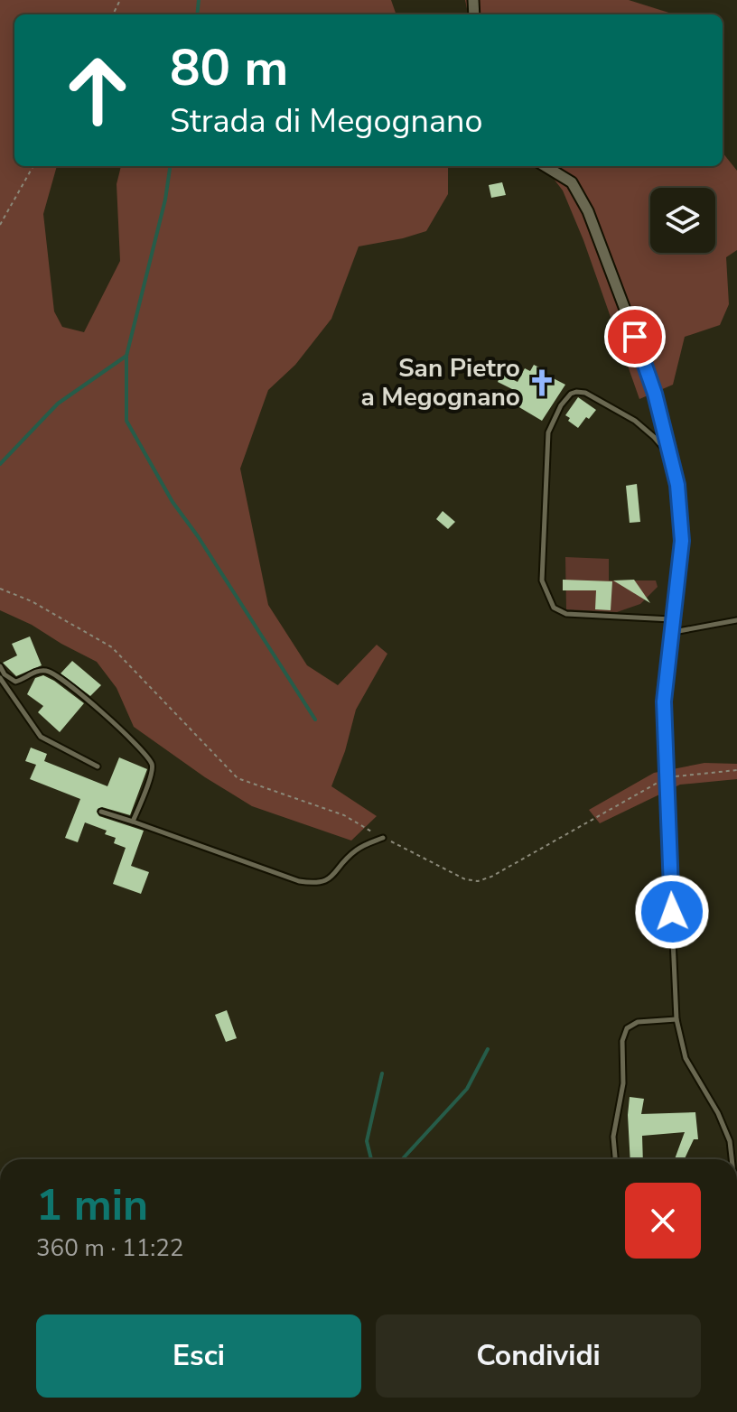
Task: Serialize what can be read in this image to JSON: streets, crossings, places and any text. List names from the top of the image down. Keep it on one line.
{"places":{"church":["San Pietro a Megognano"]},"page":{"turn":["80 m","Strada di Megognano"],"heading":["1 min","360 m · 11:22"],"buttons":["Esci","Condividi"]}}
